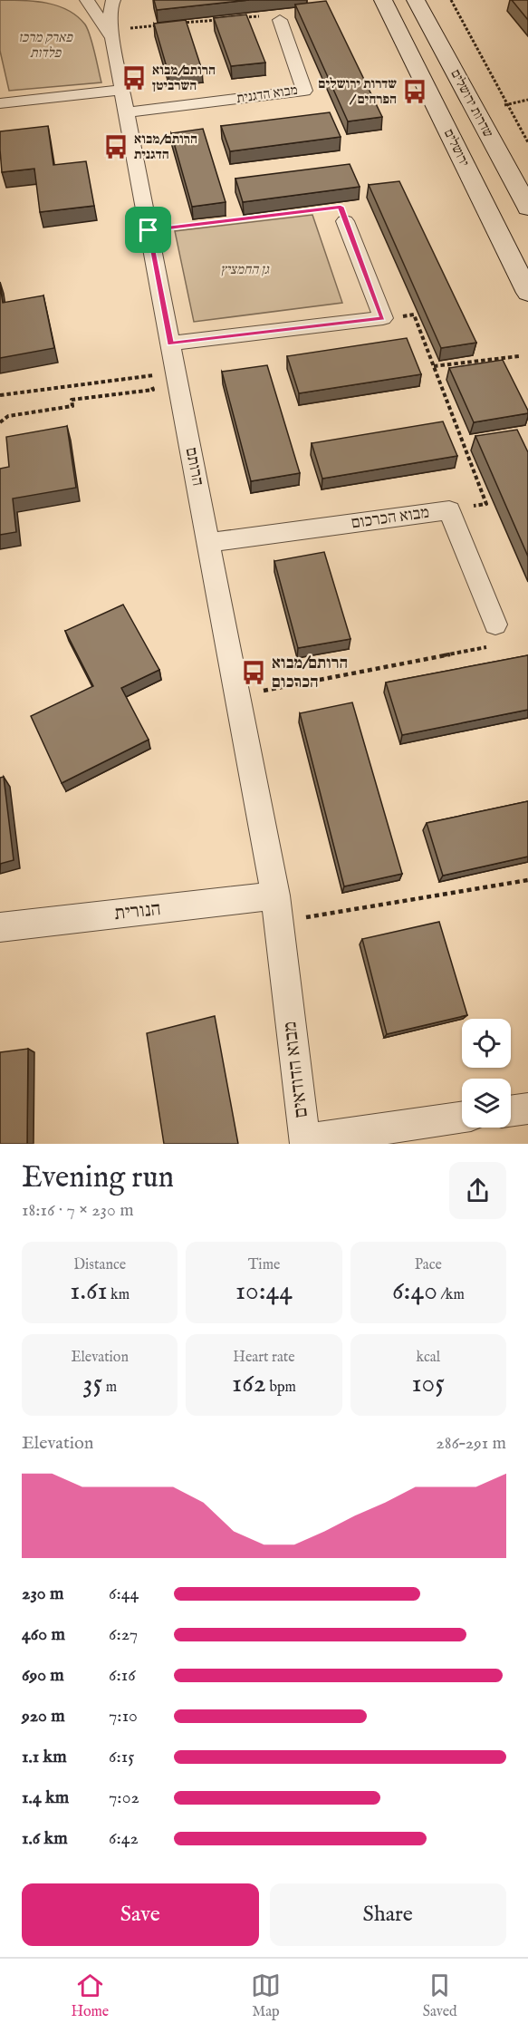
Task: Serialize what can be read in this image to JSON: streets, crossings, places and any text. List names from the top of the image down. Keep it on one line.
{"streets":{"main road":["שדרות ירושלים","ירושלים"],"street":["מבוא הדגנית","הרותם","מבוא הכרכום","הנורית","מבוא הדודאים"]},"crossings":[["מבוא הדגנית","הרותם"],["הרותם","מבוא הכרכום"],["הרותם","הנורית"],["הרותם","מבוא הדודאים"],["הנורית","מבוא הדודאים"]],"parks":["פארק מרכז פלדות","גן החמציץ"],"places":{"bus stop":["הרותם/מבוא השרביטן","שדרות ירושלים / הפרחים","הרותם/מבוא הדגנית","הרותם/מבוא הכרכום"]},"page":{"heading":["Evening run","18:16 · 7 × 230 m"],"stats":[["Distance","1.61 km"],["Time","10:44"],["Pace","6:40 /km"],["Elevation","35 m"],["Heart rate","162 bpm"],["kcal","105"]],"chart":["Elevation","286–291 m"],"list":[{"name":"230 m","note":"6:44"},{"name":"460 m","note":"6:27"},{"name":"690 m","note":"6:16"},{"name":"920 m","note":"7:10"},{"name":"1.1 km","note":"6:15"},{"name":"1.4 km","note":"7:02"},{"name":"1.6 km","note":"6:42"}],"buttons":["Save","Share"],"tabs":["Home","Map","Saved"]}}
